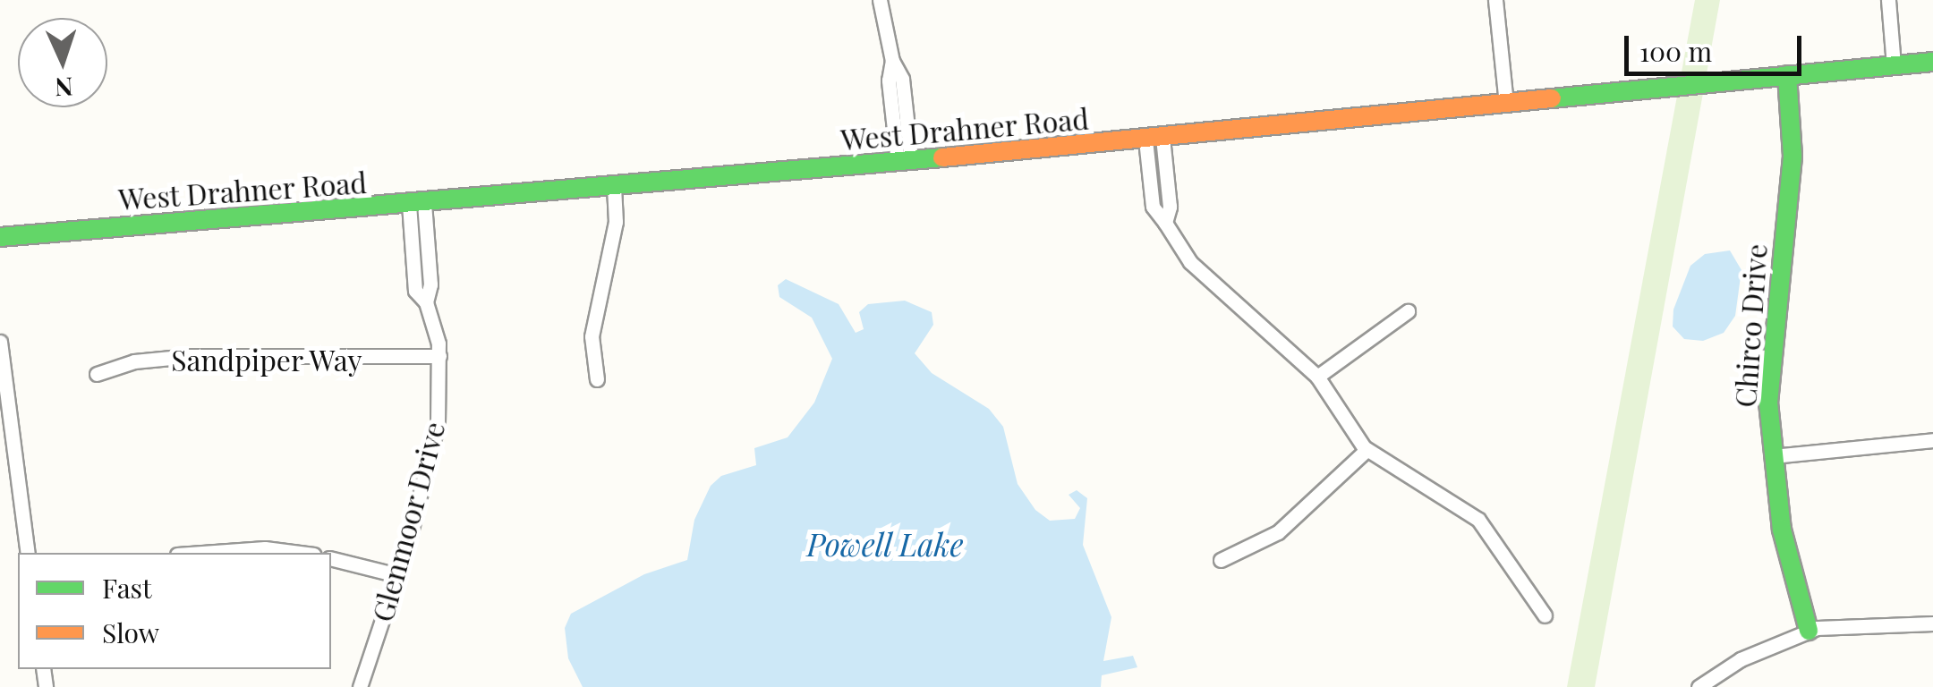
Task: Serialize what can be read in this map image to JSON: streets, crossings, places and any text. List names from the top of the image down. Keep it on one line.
{"streets":{"street":["West Drahner Road","Chirco Drive","Sandpiper Way","Glenmoor Drive"]},"crossings":[["West Drahner Road","Chirco Drive"],["West Drahner Road","Glenmoor Drive"],["Sandpiper Way","Glenmoor Drive"]],"water":["Powell Lake"],"legend":["Fast","Slow"],"scale_bar":"100 m","north":"bottom"}
